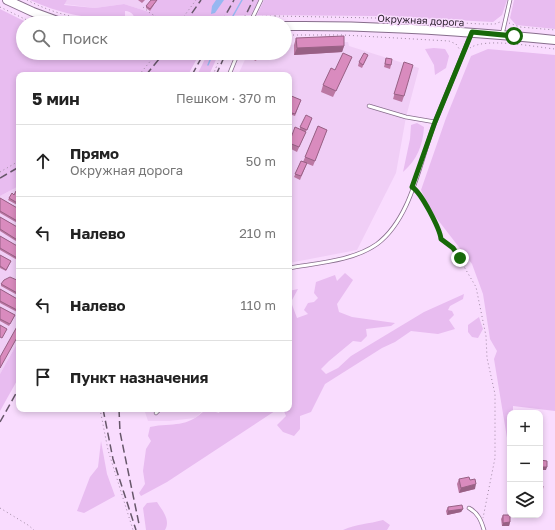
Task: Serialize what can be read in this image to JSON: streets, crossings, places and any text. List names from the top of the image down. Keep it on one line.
{"streets":{"main road":["Окружная дорога"]},"page":{"search":"Поиск","heading":["5 мин","Пешком · 370 m"],"list":[["Прямо","Окружная дорога","50 m"],["Налево","210 m"],["Налево","110 m"],"Пункт назначения"],"map_buttons":["+","−"]}}
